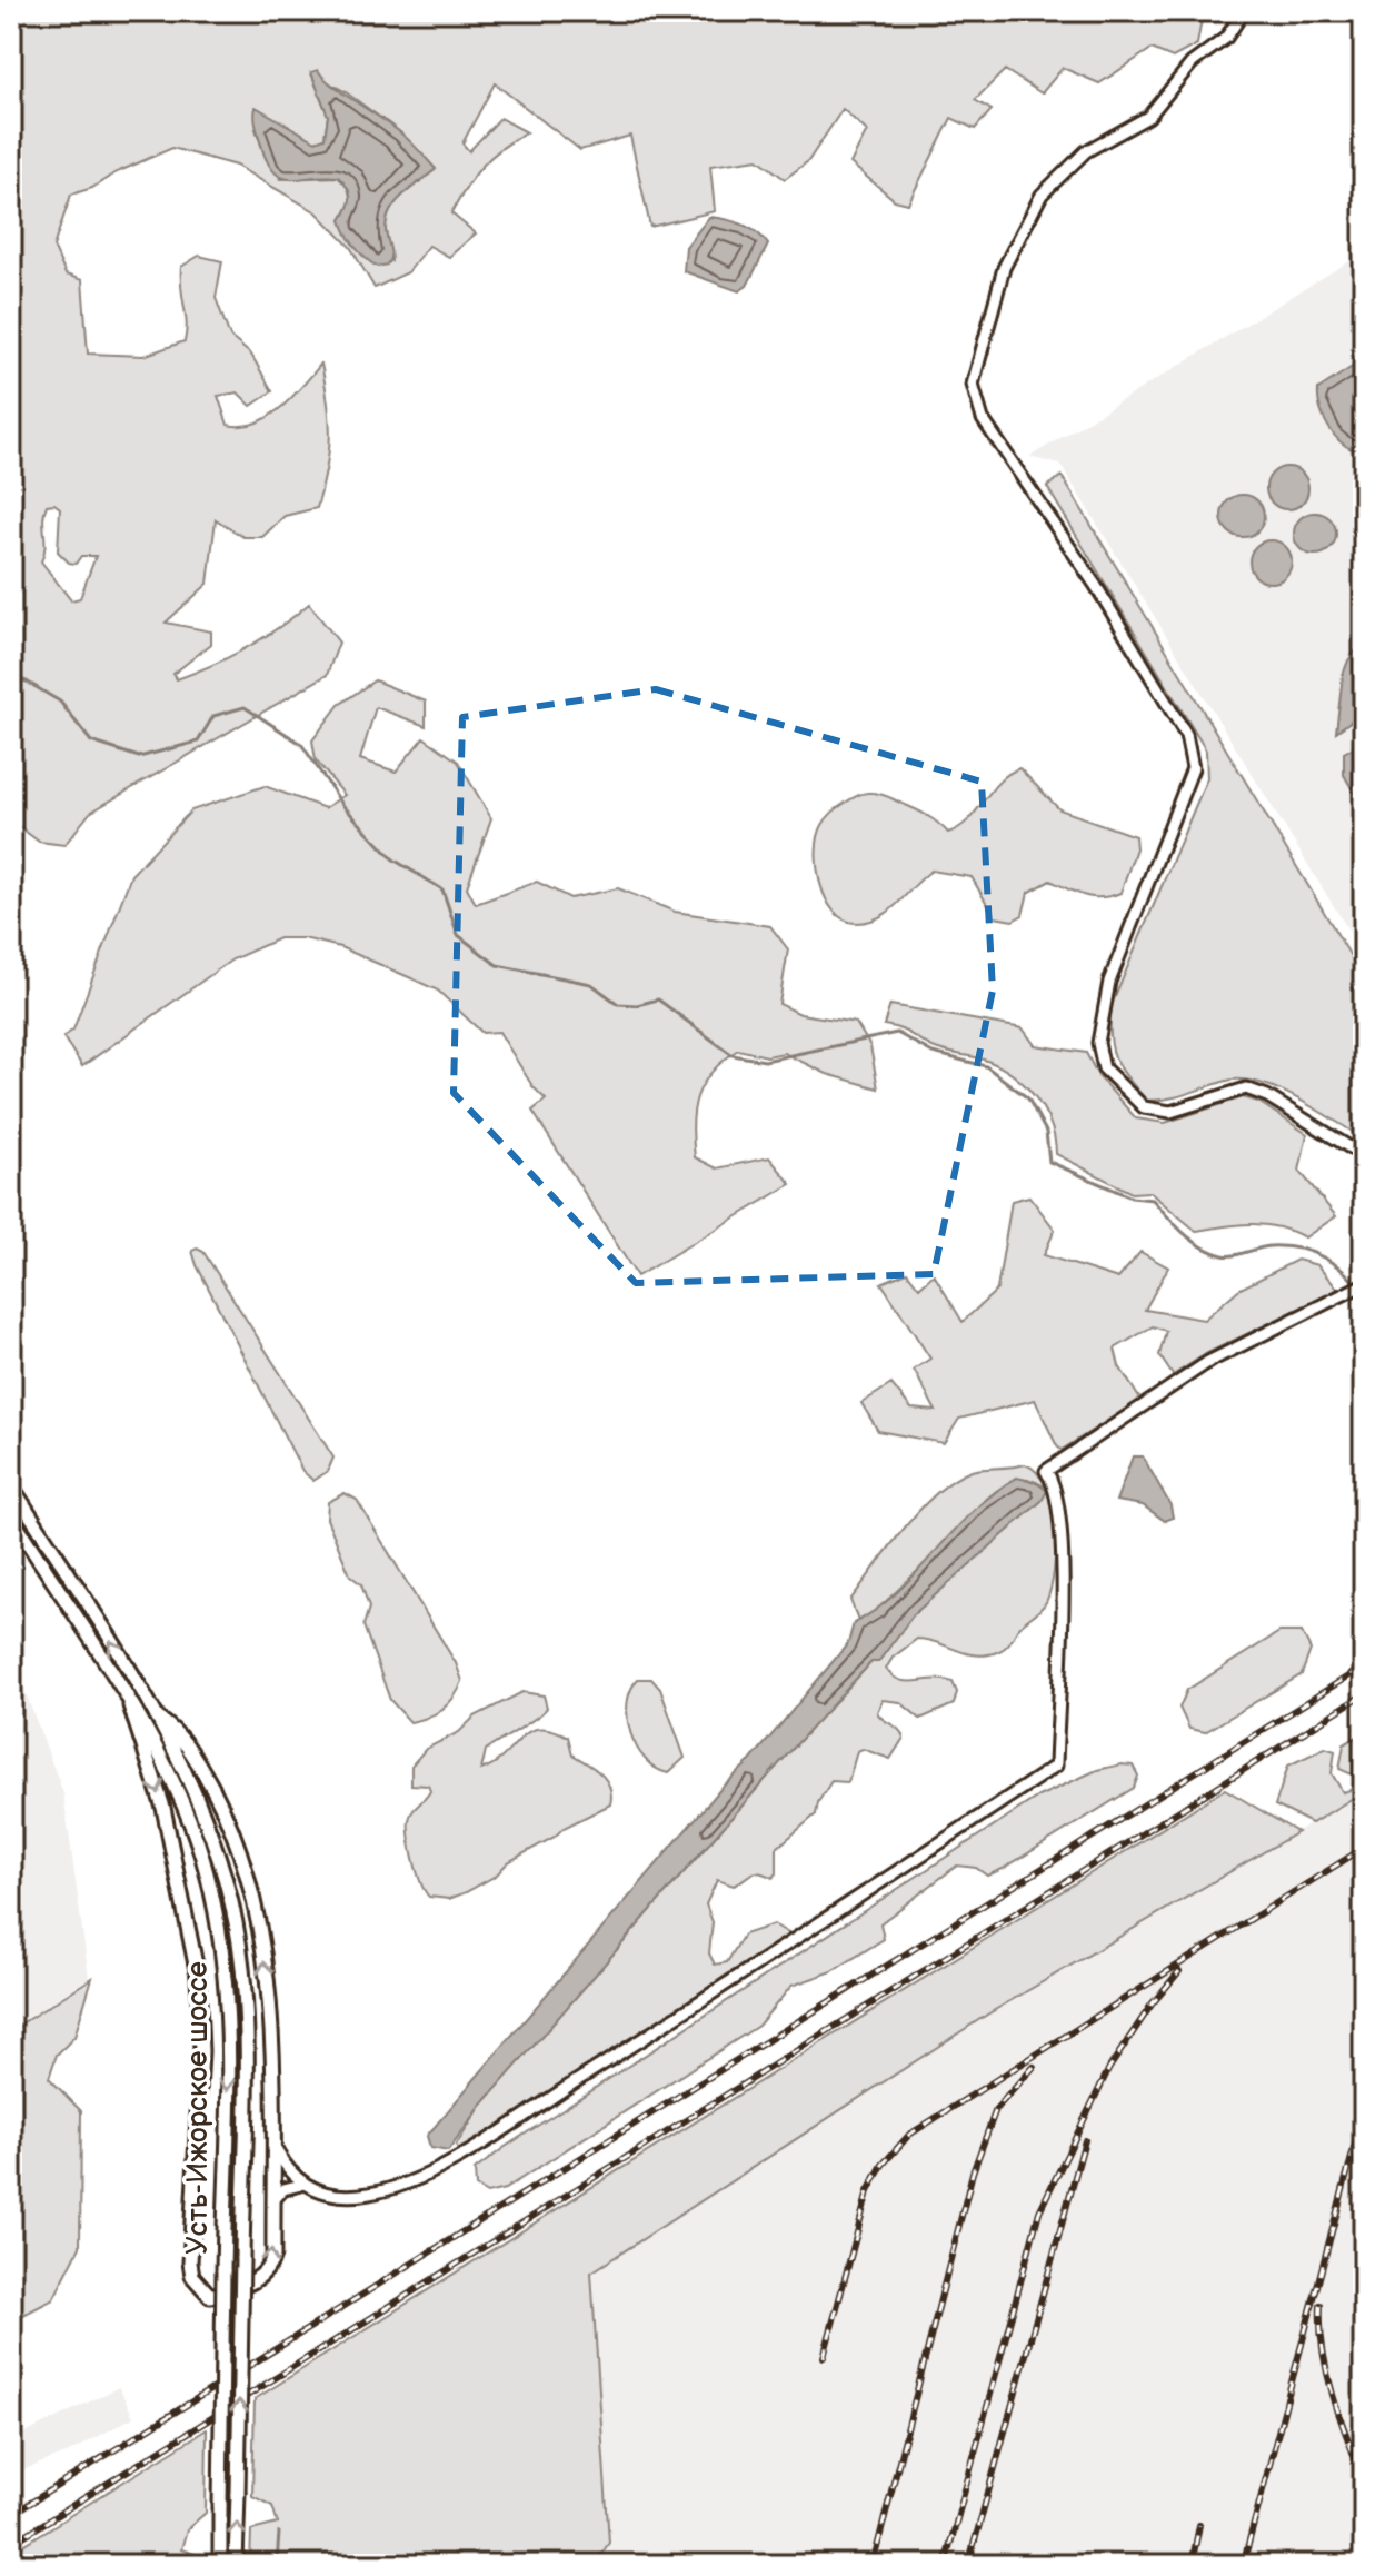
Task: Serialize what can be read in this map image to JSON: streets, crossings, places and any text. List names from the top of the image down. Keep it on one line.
{"streets":{"street":["Усть-Ижорское шоссе"]}}
